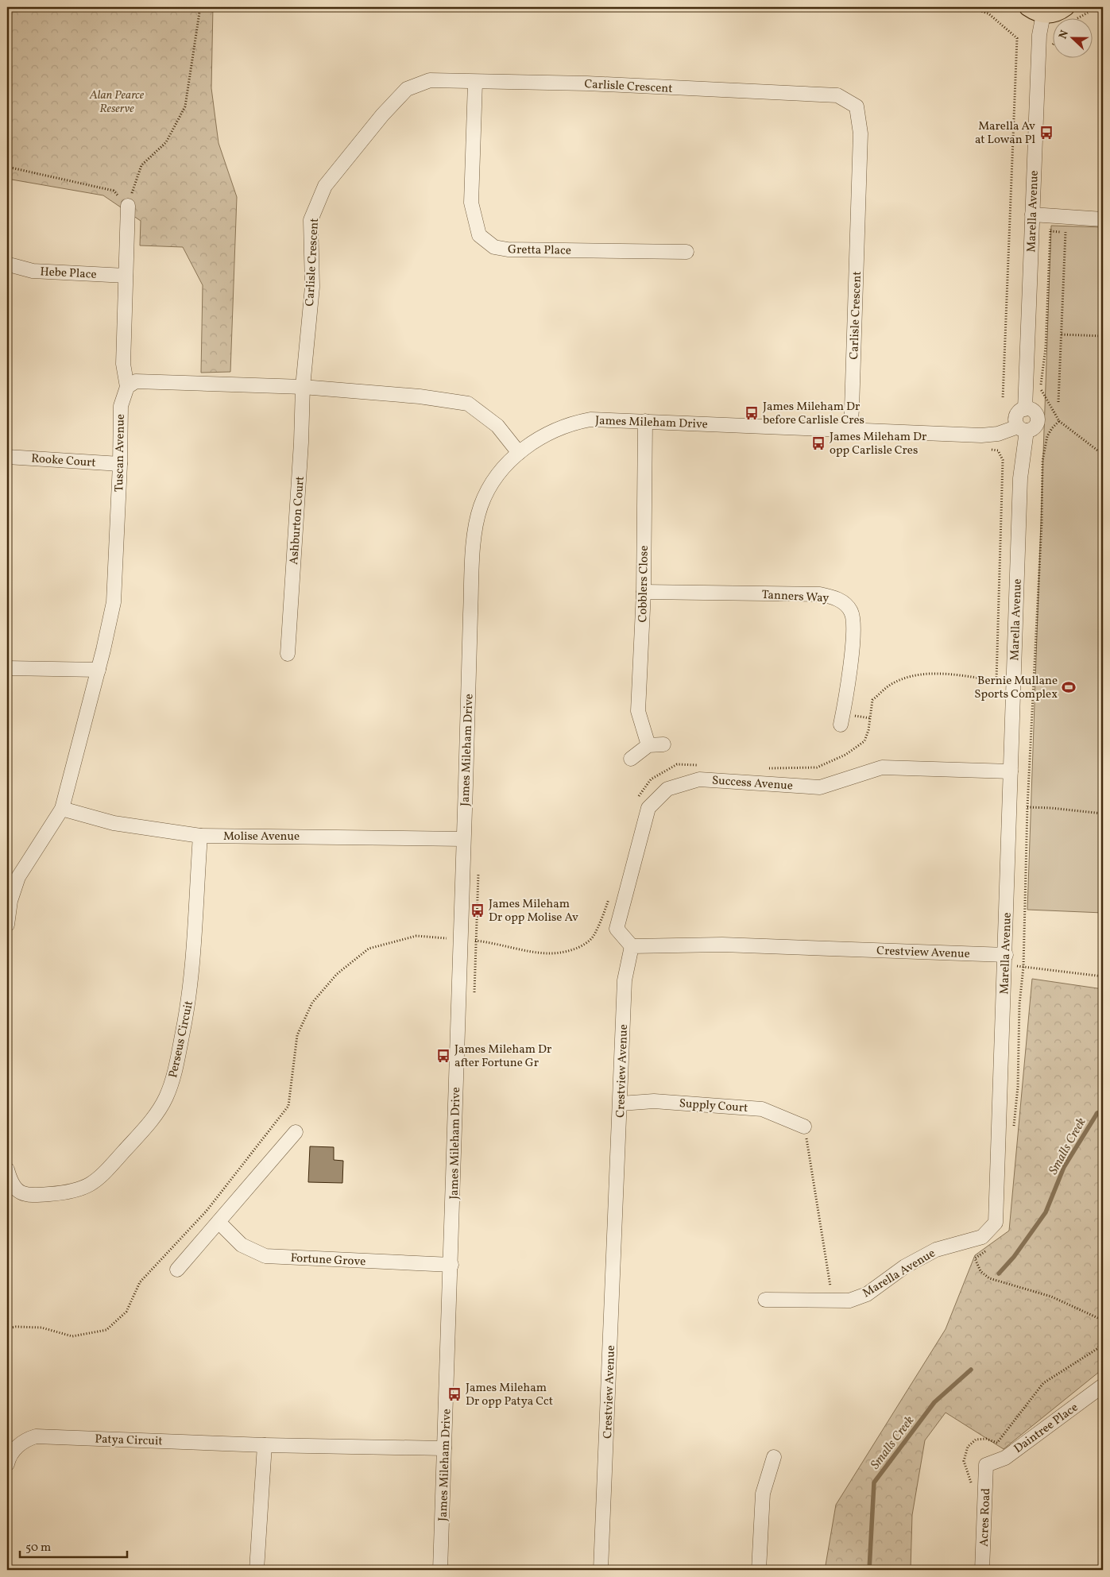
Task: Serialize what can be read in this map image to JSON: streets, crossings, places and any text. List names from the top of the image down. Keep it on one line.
{"streets":{"street":["Carlisle Crescent","Marella Avenue","Gretta Place","Hebe Place","James Mileham Drive","Tuscan Avenue","Rooke Court","Ashburton Court","Cobblers Close","Tanners Way","Success Avenue","Molise Avenue","Crestview Avenue","Perseus Circuit","Supply Court","Fortune Grove","Daintree Place","Patya Circuit","Acres Road"]},"crossings":[["Carlisle Crescent","Gretta Place"],["Carlisle Crescent","James Mileham Drive"],["Carlisle Crescent","Ashburton Court"],["Marella Avenue","James Mileham Drive"],["Marella Avenue","Success Avenue"],["Marella Avenue","Crestview Avenue"],["James Mileham Drive","Cobblers Close"],["James Mileham Drive","Molise Avenue"],["James Mileham Drive","Fortune Grove"],["James Mileham Drive","Patya Circuit"],["Tuscan Avenue","Rooke Court"],["Tuscan Avenue","Molise Avenue"],["Cobblers Close","Tanners Way"],["Success Avenue","Crestview Avenue"],["Molise Avenue","Perseus Circuit"],["Crestview Avenue","Supply Court"],["Daintree Place","Acres Road"]],"water":["Smalls Creek"],"parks":["Alan Pearce Reserve"],"places":{"bus stop":["Marella Av at Lowan Pl","James Mileham Dr before Carlisle Cres","James Mileham Dr opp Carlisle Cres","James Mileham Dr opp Molise Av","James Mileham Dr after Fortune Gr","James Mileham Dr opp Patya Cct"],"sports":["Bernie Mullane Sports Complex"]},"scale_bar":"50 m","north":"left"}
